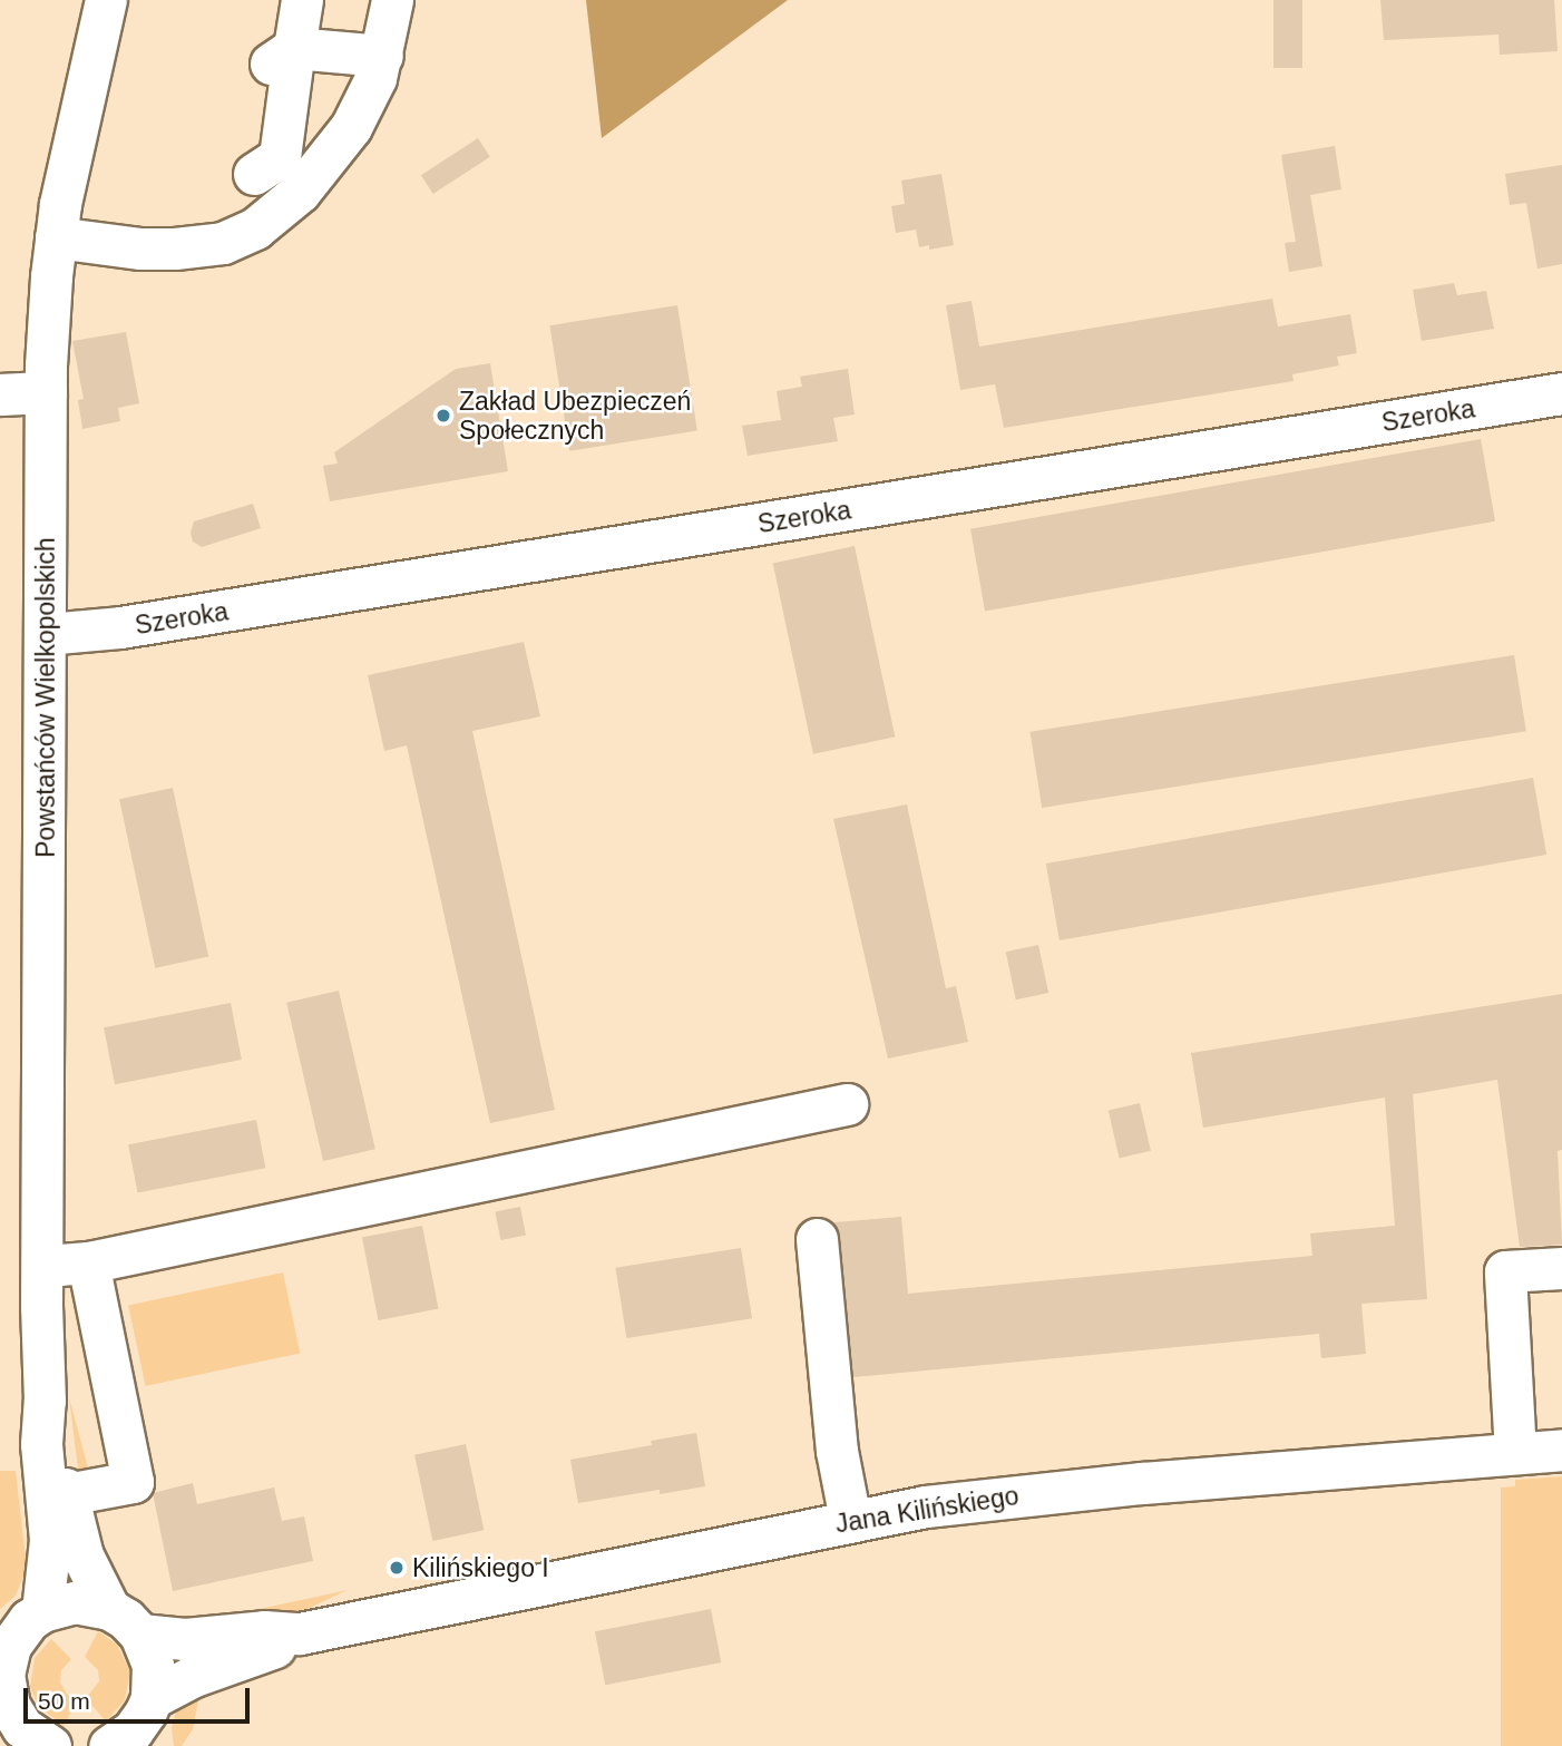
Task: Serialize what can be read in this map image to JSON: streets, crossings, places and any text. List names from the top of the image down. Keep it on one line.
{"streets":{"street":["Szeroka","Powstańców Wielkopolskich","Jana Kilińskiego"]},"crossings":[["Szeroka","Powstańców Wielkopolskich"]],"places":["Zakład Ubezpieczeń Społecznych","Kilińskiego I"],"scale_bar":"50 m"}
